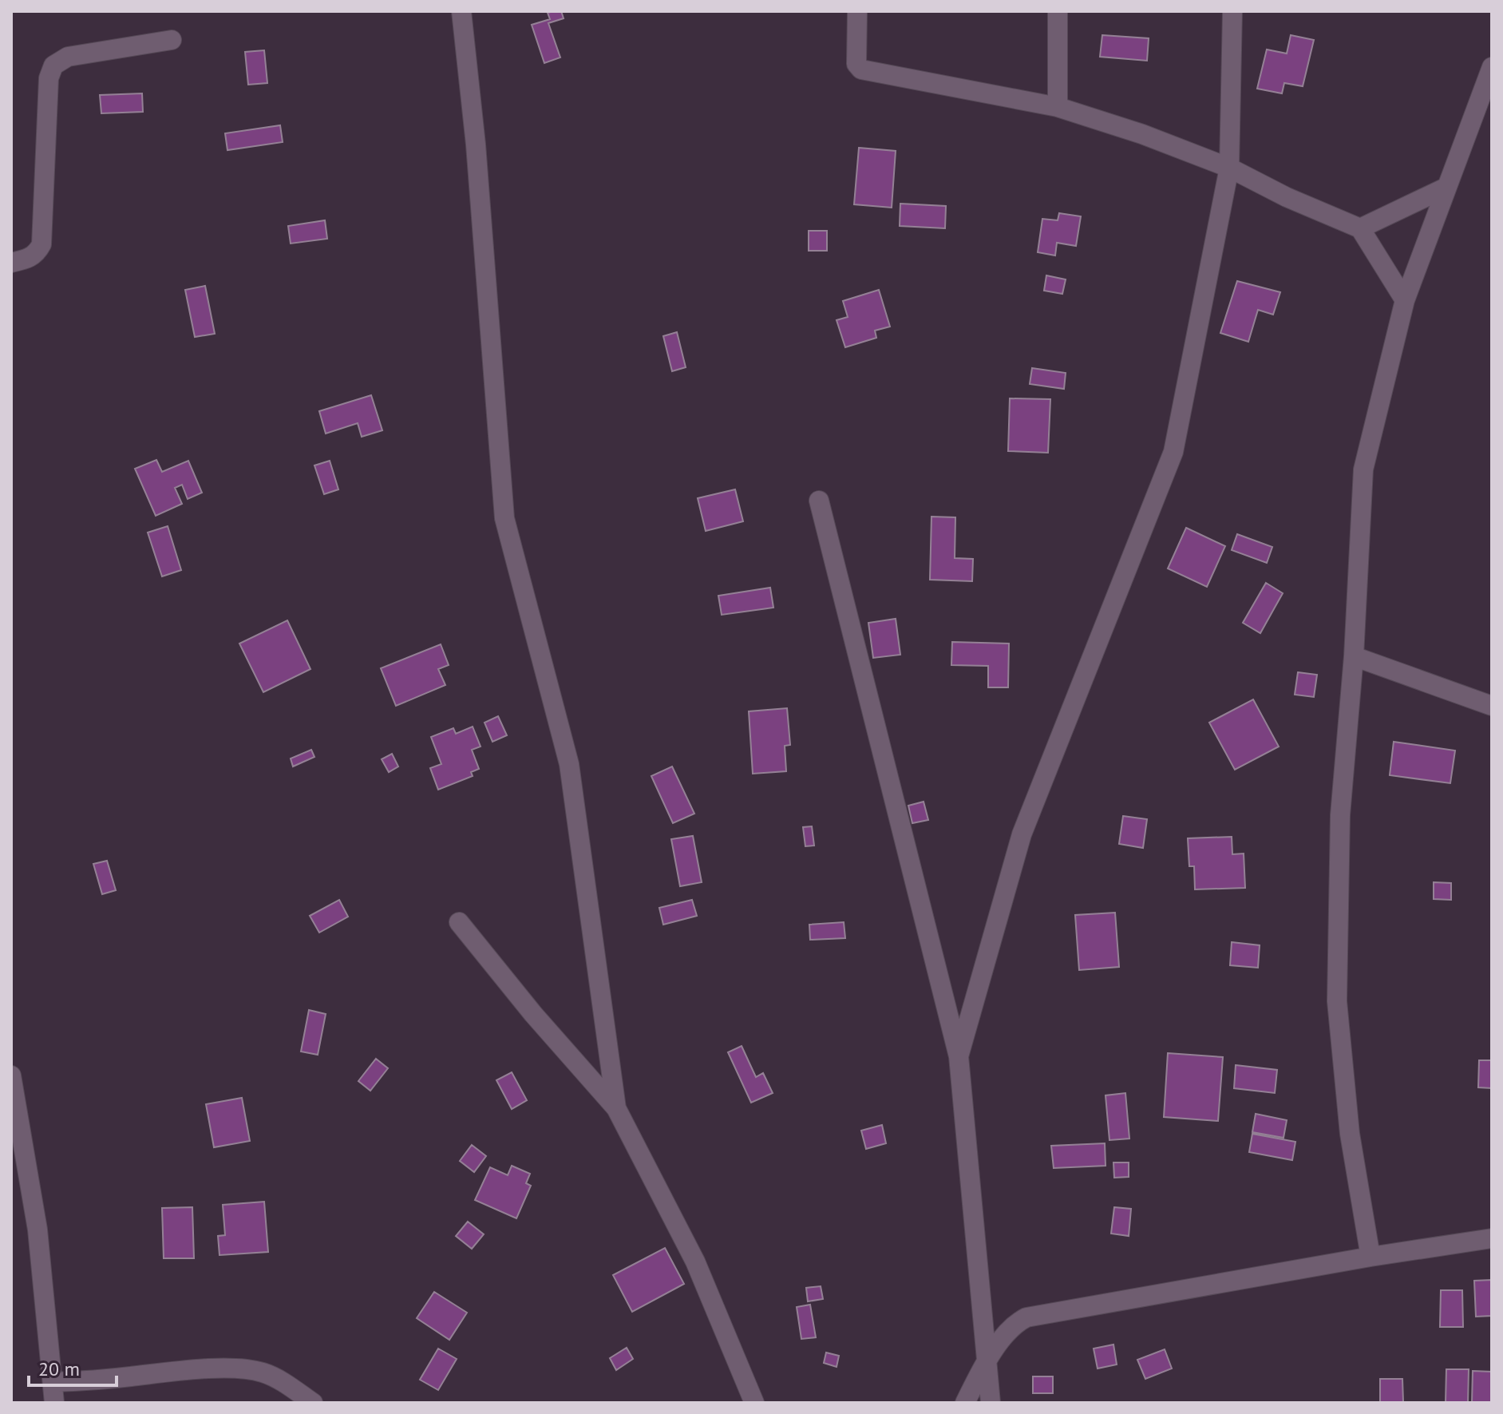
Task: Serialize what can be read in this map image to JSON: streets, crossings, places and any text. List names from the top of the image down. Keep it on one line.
{"scale_bar":"20 m"}
